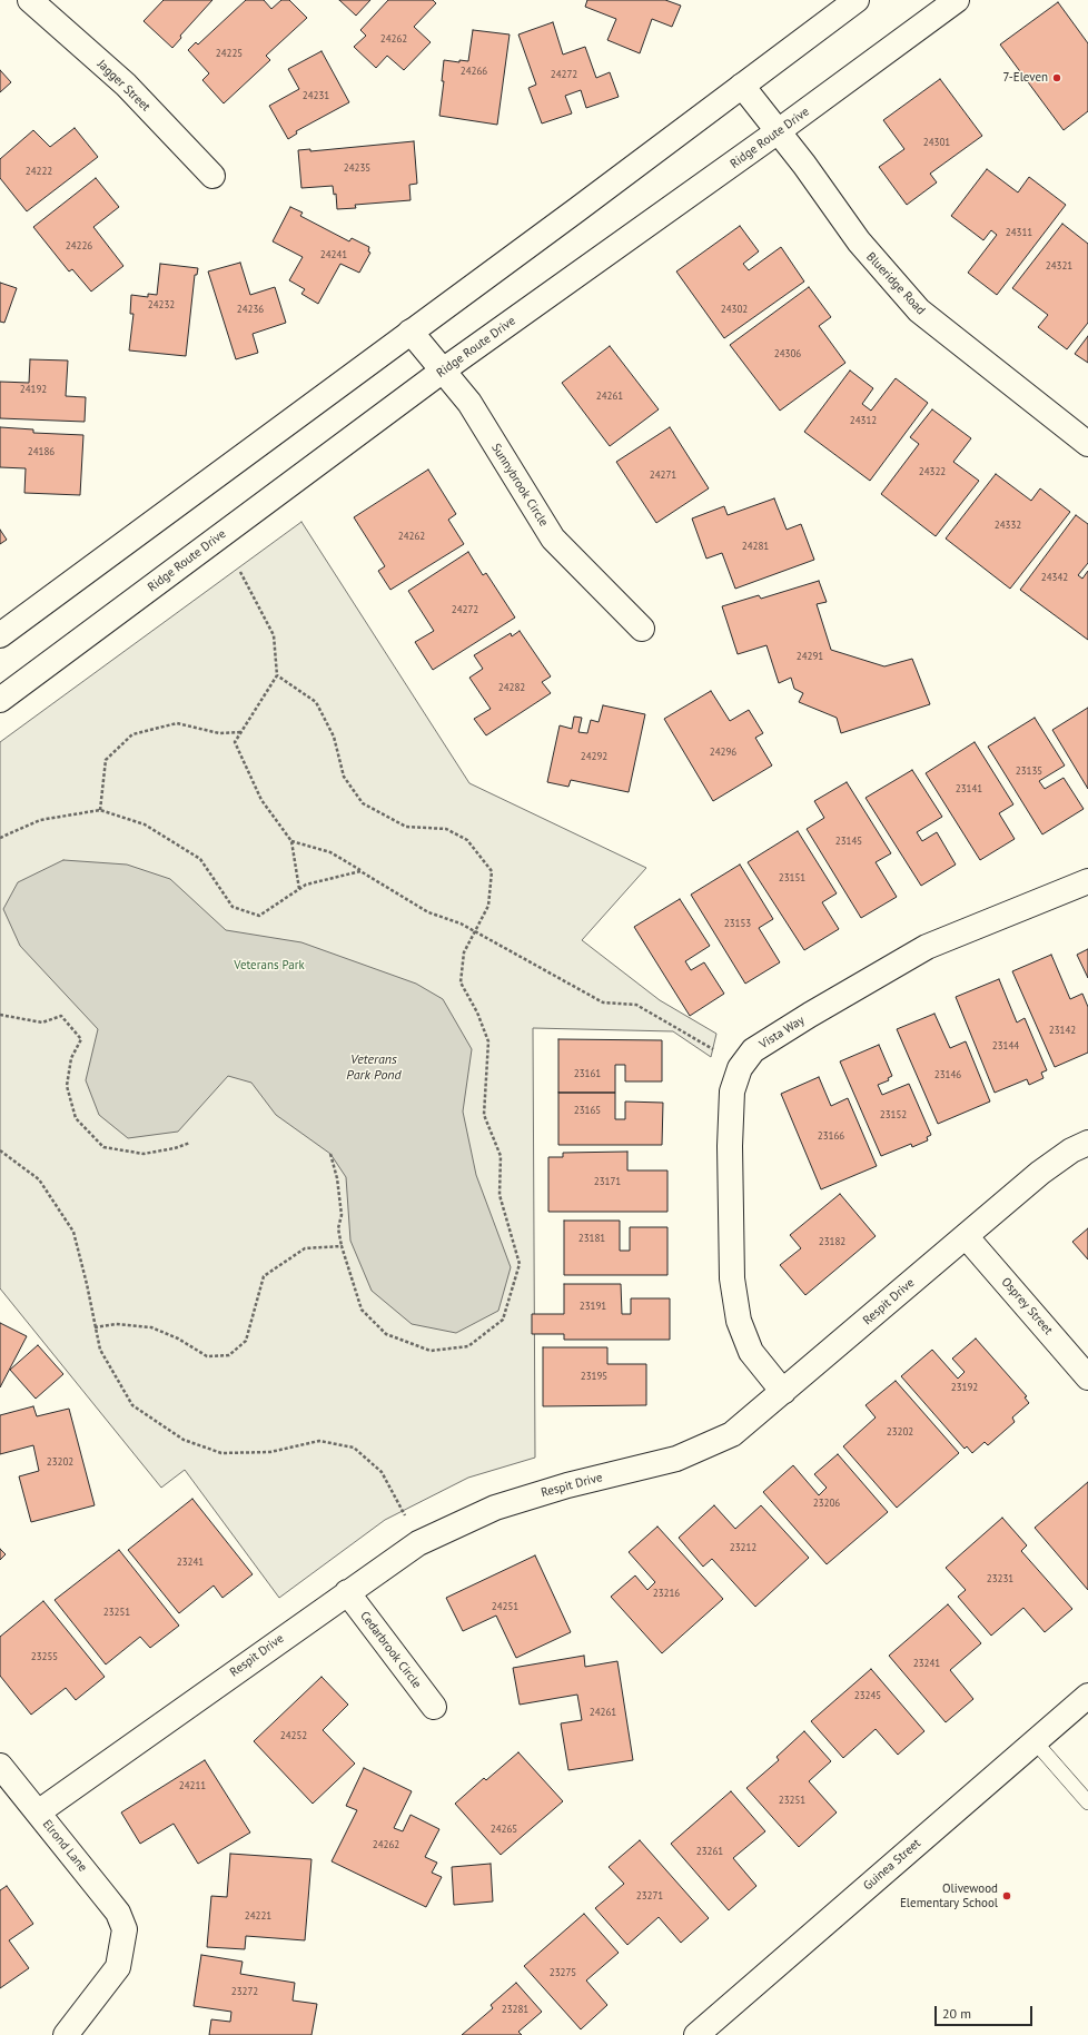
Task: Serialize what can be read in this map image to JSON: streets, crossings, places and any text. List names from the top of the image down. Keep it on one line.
{"streets":{"street":["Jagger Street","Ridge Route Drive","Blueridge Road","Sunnybrook Circle","Vista Way","Respit Drive","Osprey Street","Cedarbrook Circle","Elrond Lane","Guinea Street"]},"crossings":[["Ridge Route Drive","Blueridge Road"],["Ridge Route Drive","Sunnybrook Circle"],["Vista Way","Respit Drive"],["Respit Drive","Osprey Street"],["Respit Drive","Cedarbrook Circle"],["Respit Drive","Elrond Lane"]],"water":["Veterans Park Pond"],"parks":["Veterans Park"],"places":["7-Eleven","Olivewood Elementary School"],"house_numbers":["24262","24225","24266","24272","24231","24301","24235","24222","24311","24226","24241","24321","24232","24236","24302","24306","24192","24261","24312","24186","24322","24271","24332","24262","24281","24342","24272","24291","24282","24296","24292","23135","23141","23145","23151","23153","23142","23144","23161","23146","23165","23152","23166","23171","23181","23182","23191","23195","23192","23202","23202","23206","23212","23241","23231","23216","24251","23251","23255","23241","23245","24261","24252","24211","23251","24265","24262","23261","23271","24221","23275","23272","23281"],"scale_bar":"20 m"}
